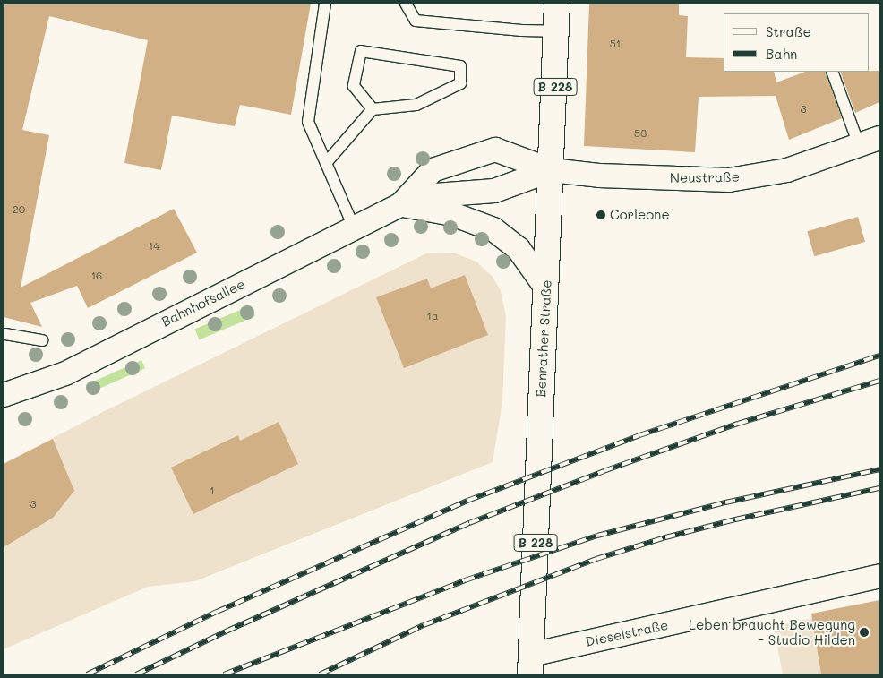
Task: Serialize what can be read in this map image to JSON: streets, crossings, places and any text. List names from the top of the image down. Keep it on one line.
{"streets":{"main road":["B 228","Benrather Straße"],"street":["Neustraße","Bahnhofsallee","Dieselstraße"]},"crossings":[["Neustraße","Bahnhofsallee"],["Neustraße","Benrather Straße"],["Bahnhofsallee","Benrather Straße"],["Benrather Straße","Dieselstraße"]],"places":["Corleone","Leben braucht Bewegung - Studio Hilden"],"house_numbers":["51","3","53","20","14","16","1a","1","3"],"legend":["Straße","Bahn"]}
